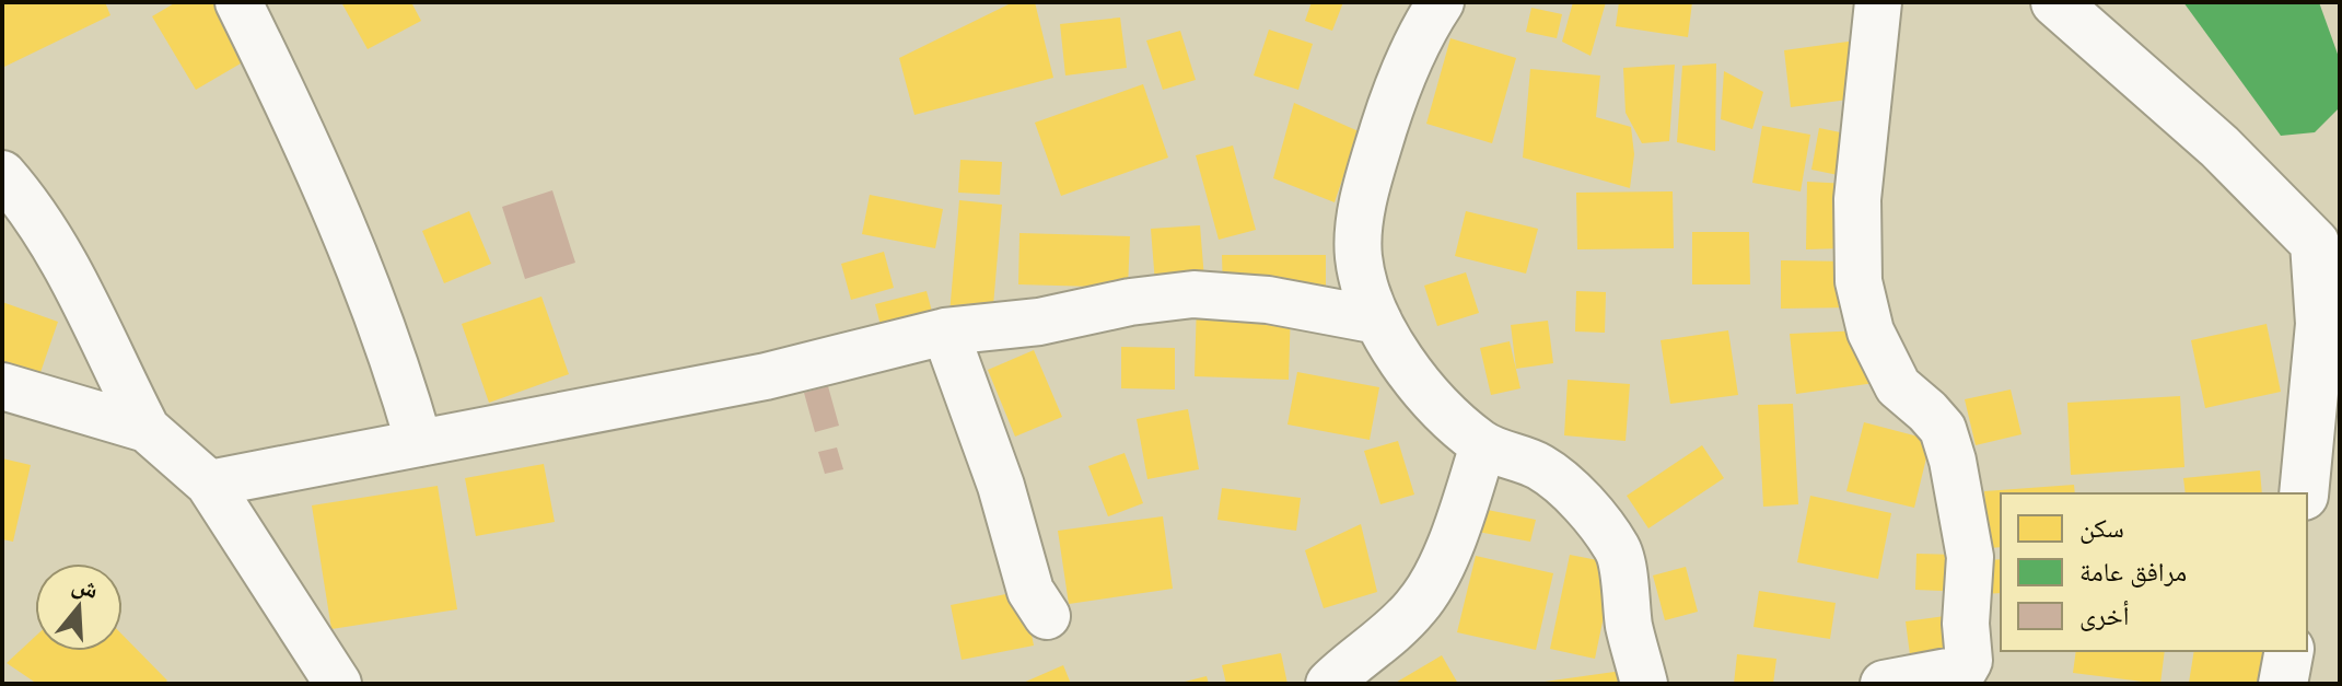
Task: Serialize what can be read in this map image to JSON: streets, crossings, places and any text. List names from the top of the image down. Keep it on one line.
{"legend":["سكن","مرافق عامة","أخرى"],"north":"top"}
